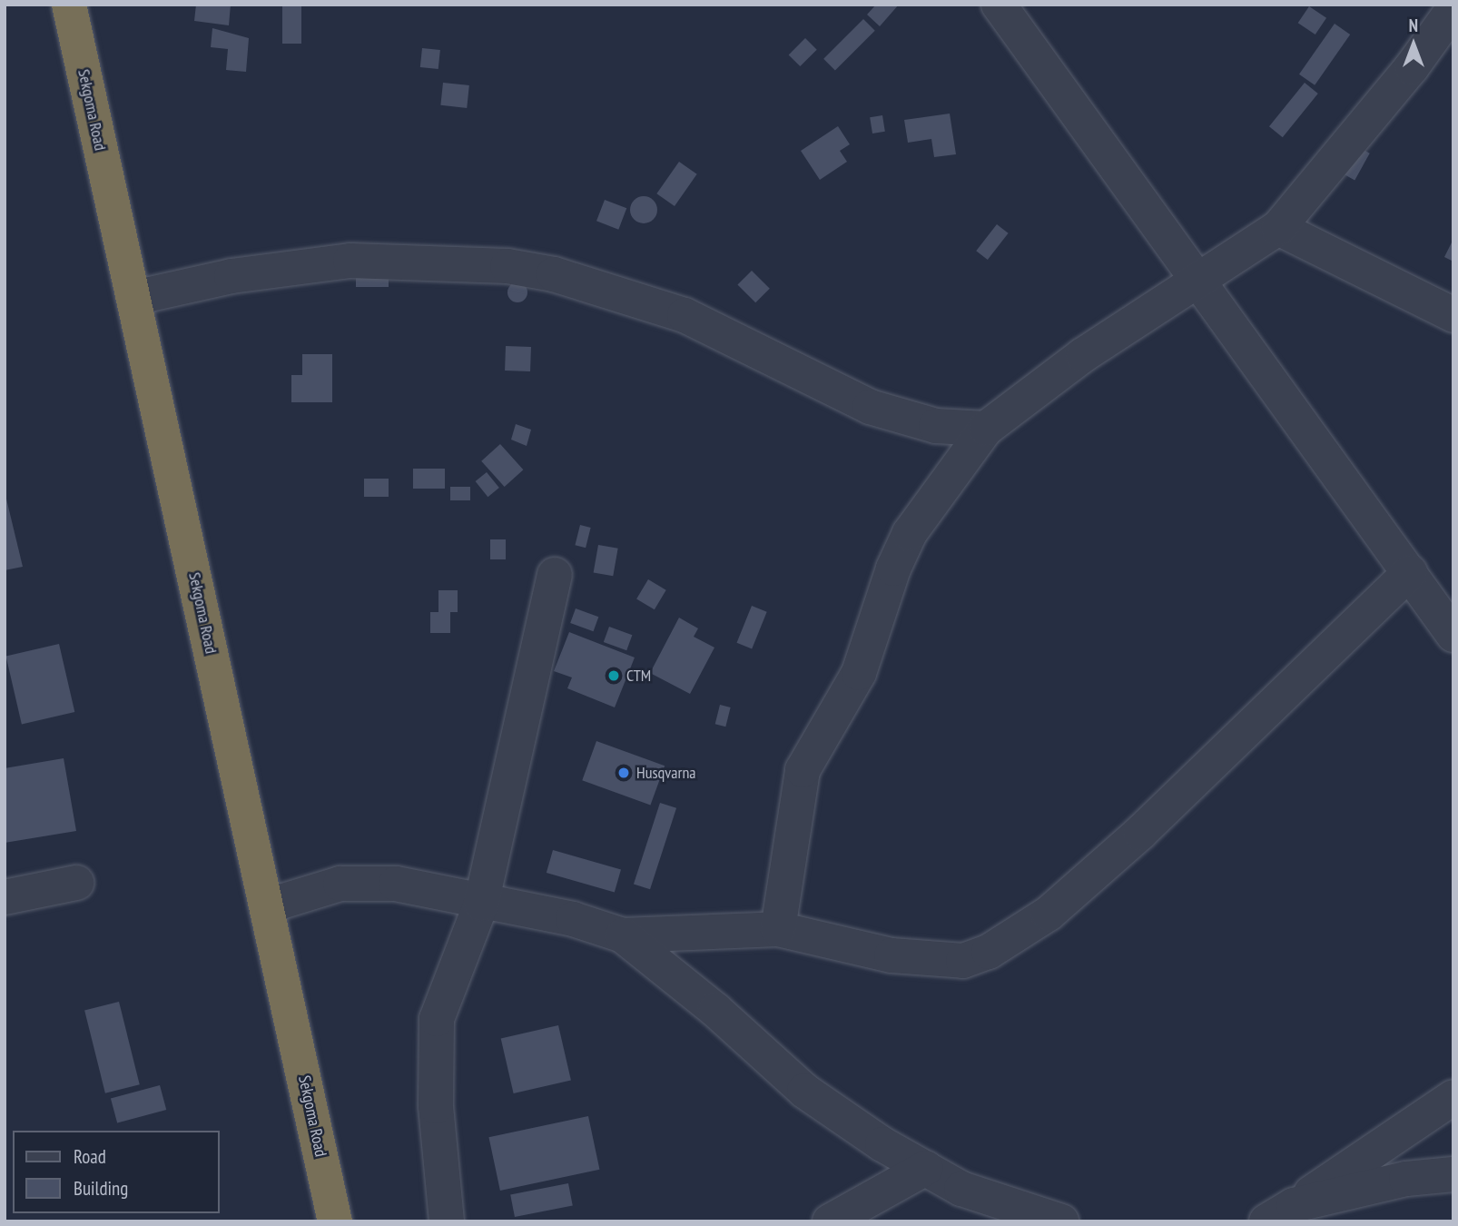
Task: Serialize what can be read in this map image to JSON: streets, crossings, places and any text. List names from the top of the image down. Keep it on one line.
{"streets":{"highway":["Sekgoma Road"]},"places":["CTM","Husqvarna"],"legend":["Road","Building"],"north":"top"}
